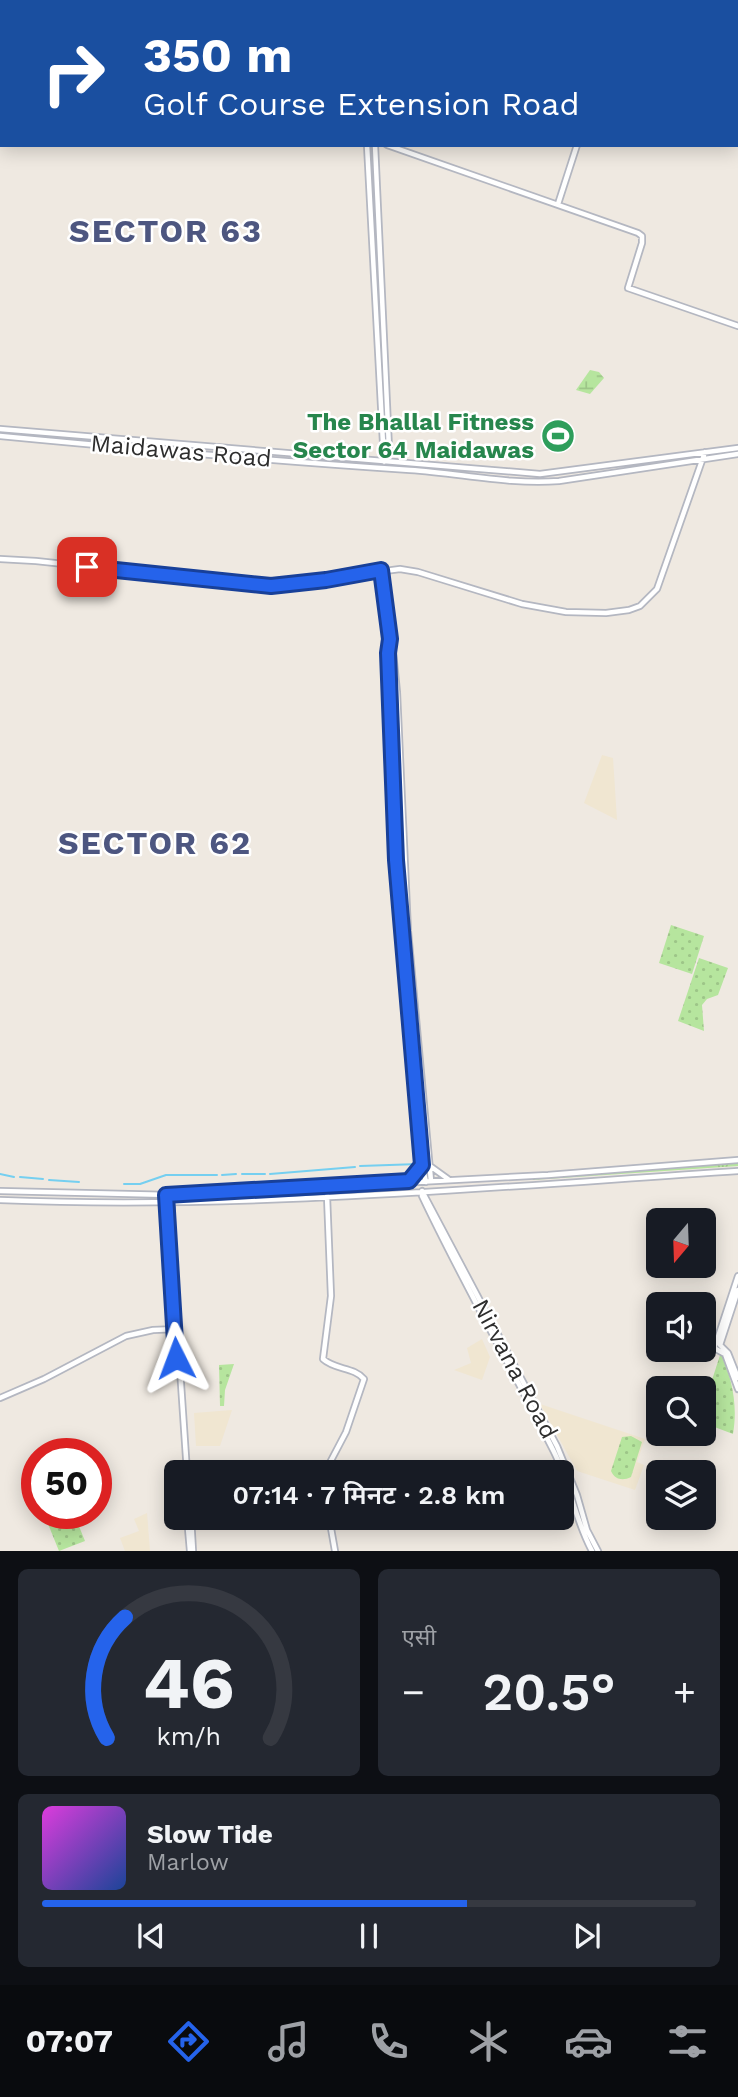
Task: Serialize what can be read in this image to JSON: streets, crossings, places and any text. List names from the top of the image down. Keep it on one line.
{"streets":{"street":["Maidawas Road","Nirvana Road"]},"districts":["SECTOR 63","SECTOR 62"],"places":{"sports":["The Bhallal Fitness Sector 64 Maidawas"]},"north":"bottom","page":{"turn":["350 m","Golf Course Extension Road"],"limit":"50","trip":"07:14 · 7 मिनट · 2.8 km","tile":"एसी","heat":["−","20.5°","+"],"song":["Slow Tide","Marlow"],"tabs":"07:07","gauge":["46","km/h"]}}
